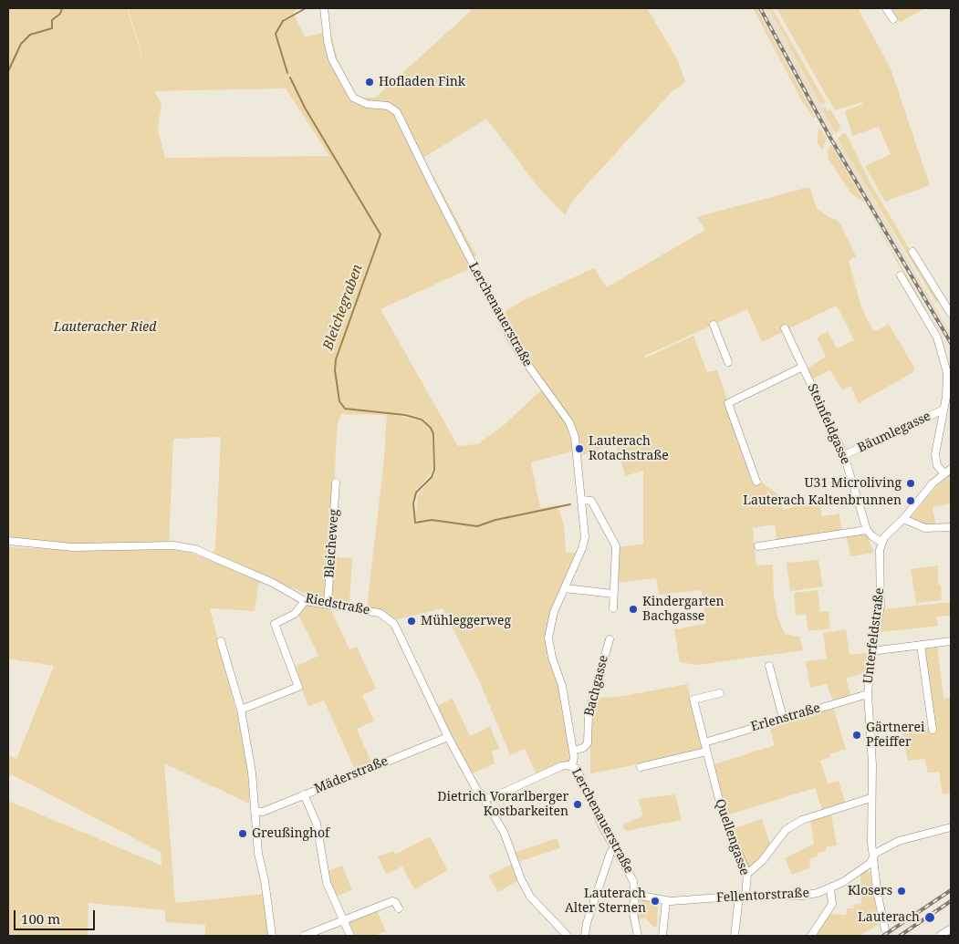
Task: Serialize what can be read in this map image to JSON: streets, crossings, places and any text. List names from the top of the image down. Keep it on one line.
{"streets":{"street":["Lerchenauerstraße","Steinfeldgasse","Bäumlegasse","Bleicheweg","Riedstraße","Unterfeldstraße","Bachgasse","Erlenstraße","Mäderstraße","Quellengasse","Fellentorstraße"]},"crossings":[["Lerchenauerstraße","Bachgasse"],["Lerchenauerstraße","Fellentorstraße"],["Steinfeldgasse","Bäumlegasse"],["Bleicheweg","Riedstraße"],["Riedstraße","Mäderstraße"],["Unterfeldstraße","Erlenstraße"],["Unterfeldstraße","Fellentorstraße"],["Erlenstraße","Quellengasse"],["Quellengasse","Fellentorstraße"]],"water":["Bleichegraben"],"parks":["Lauteracher Ried"],"places":["Hofladen Fink","Lauterach Rotachstraße","U31 Microliving","Lauterach Kaltenbrunnen","Kindergarten Bachgasse","Mühleggerweg","Gärtnerei Pfeiffer","Dietrich Vorarlberger Kostbarkeiten","Greußinghof","Klosers","Lauterach Alter Sternen","Lauterach"],"scale_bar":"100 m"}
